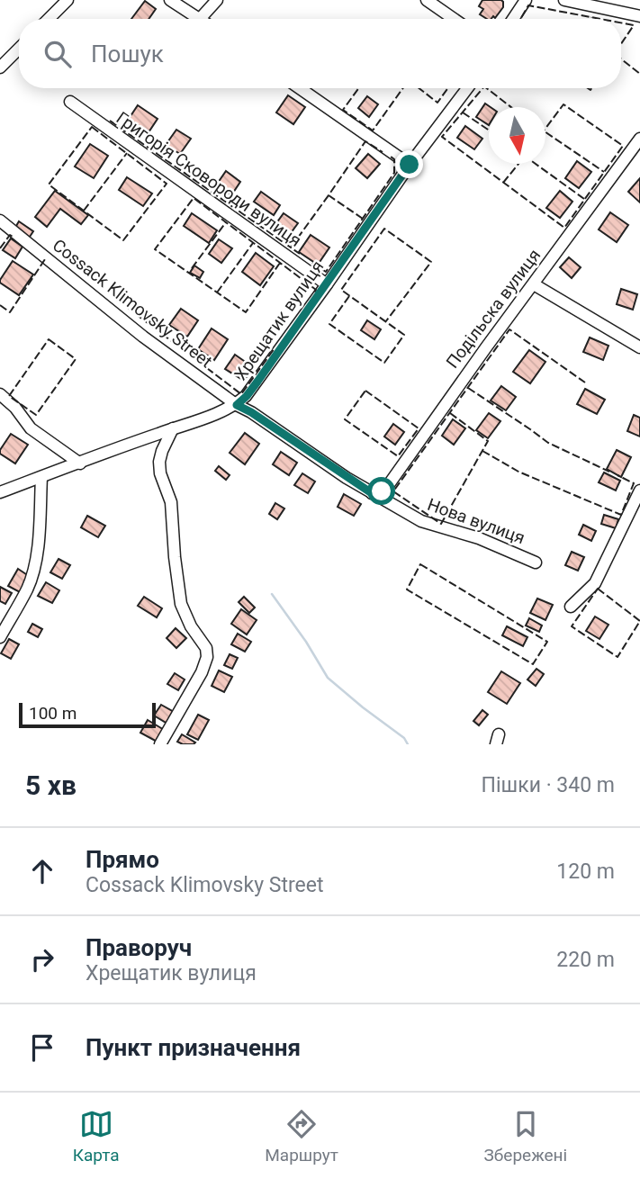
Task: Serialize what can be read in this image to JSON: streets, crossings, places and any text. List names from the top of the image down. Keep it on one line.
{"streets":{"street":["Григорія Сковороди вулиця","Cossack Klimovsky Street","Подільска вулиця","Хрещатик вулиця","Нова вулиця"]},"crossings":[["Григорія Сковороди вулиця","Хрещатик вулиця"],["Cossack Klimovsky Street","Подільска вулиця"],["Cossack Klimovsky Street","Хрещатик вулиця"],["Cossack Klimovsky Street","Нова вулиця"],["Подільска вулиця","Нова вулиця"]],"scale_bar":"100 m","north":"bottom","page":{"search":"Пошук","scale":"100 m","heading":["5 хв","Пішки · 340 m"],"list":[["Прямо","Cossack Klimovsky Street","120 m"],["Праворуч","Хрещатик вулиця","220 m"],"Пункт призначення"],"nav":["Карта","Маршрут","Збережені"]}}
